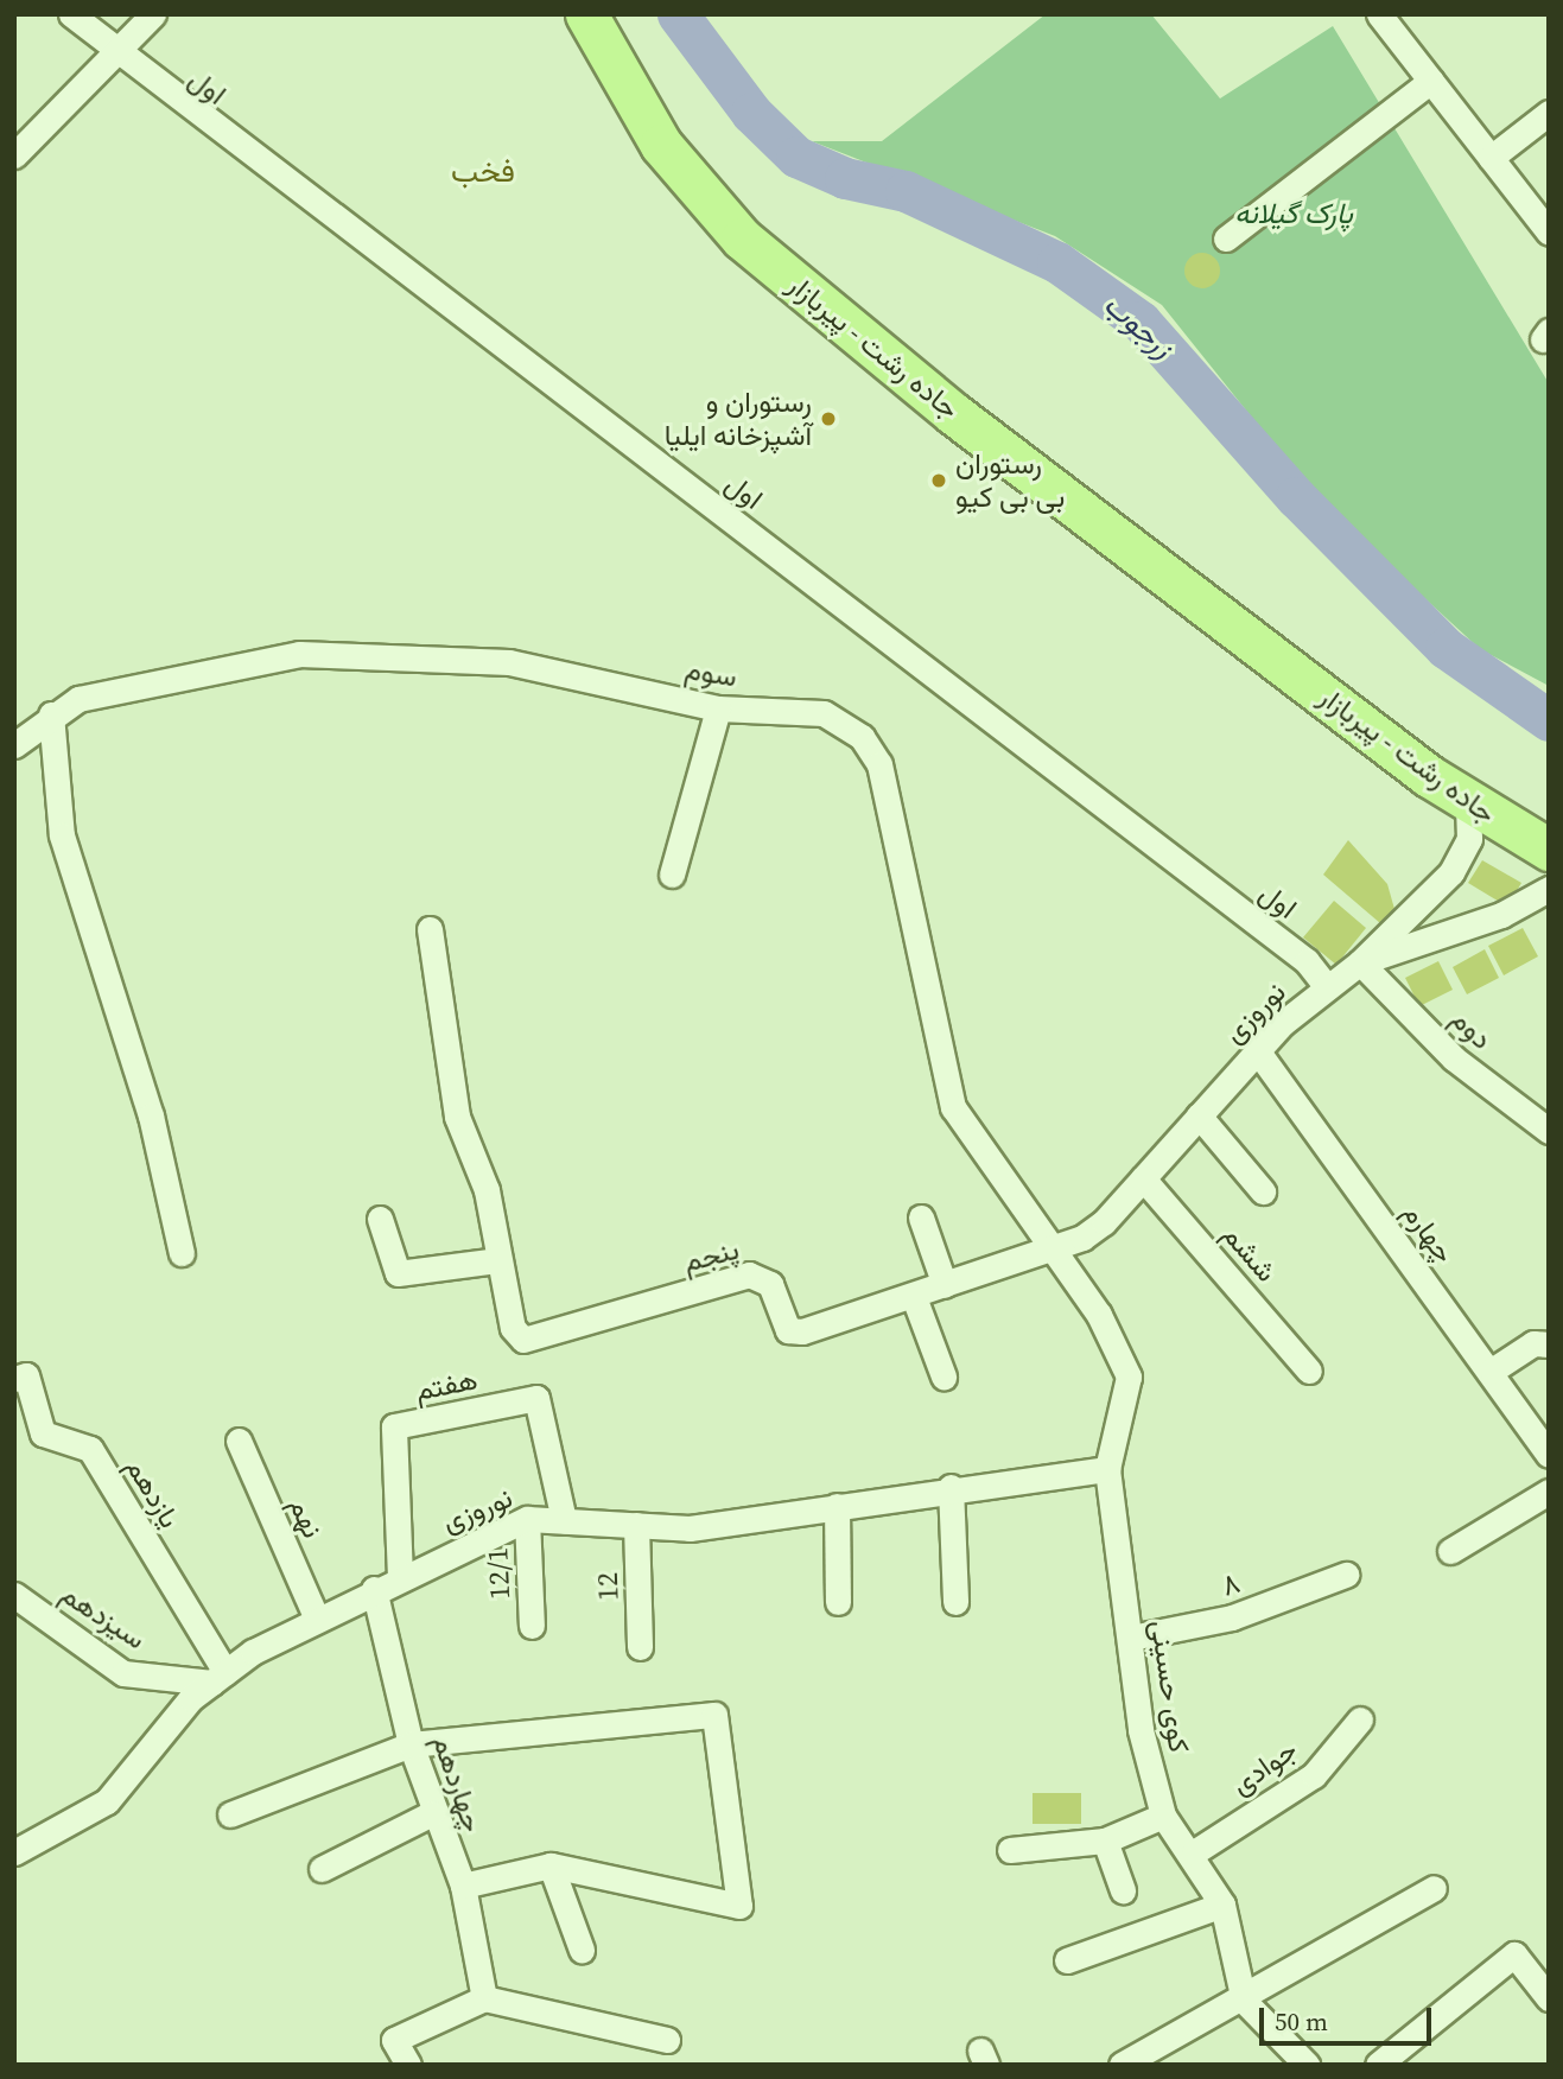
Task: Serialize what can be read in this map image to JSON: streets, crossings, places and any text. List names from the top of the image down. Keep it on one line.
{"streets":{"main road":["جاده رشت - پیربازار"],"street":["اول","سوم","نوروزی","دوم","چهارم","ششم","پنجم","هفتم","یازدهم","نهم","12/1","۸","12","سیزدهم","کوی حسینی","جوادی","چهاردهم"]},"crossings":[["اول","نوروزی"],["جاده رشت - پیربازار","نوروزی"],["سوم","نوروزی"],["سوم","پنجم"],["سوم","کوی حسینی"],["نوروزی","دوم"],["نوروزی","چهارم"],["نوروزی","ششم"],["نوروزی","پنجم"],["نوروزی","هفتم"],["نوروزی","یازدهم"],["نوروزی","نهم"],["نوروزی","12/1"],["نوروزی","12"],["نوروزی","سیزدهم"],["نوروزی","کوی حسینی"],["نوروزی","چهاردهم"],["یازدهم","سیزدهم"],["۸","کوی حسینی"],["کوی حسینی","جوادی"]],"districts":["فخب"],"water":["زرجوب"],"parks":["پارک گیلانه"],"places":["رستوران و آشپزخانه ایلیا","رستوران بی بی کیو"],"scale_bar":"50 m"}
